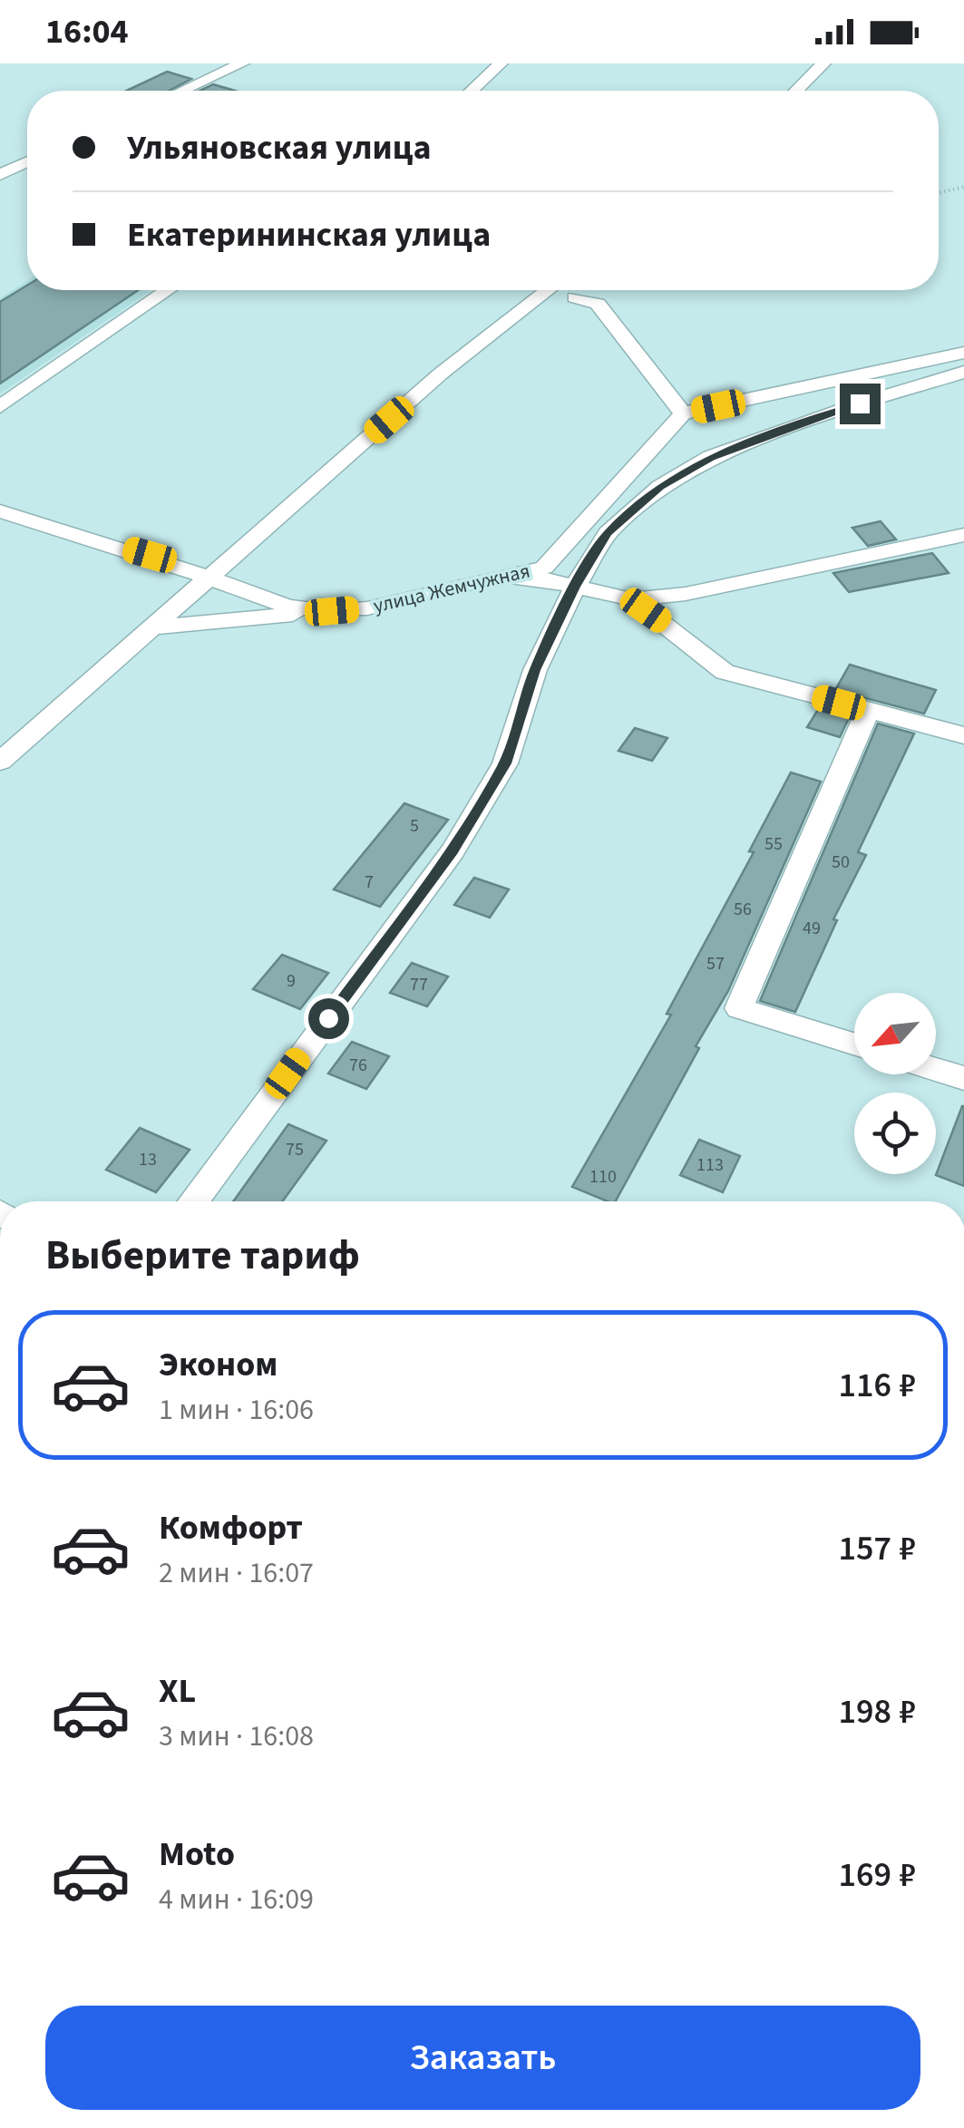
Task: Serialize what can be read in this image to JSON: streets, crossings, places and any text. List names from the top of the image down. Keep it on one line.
{"streets":{"street":["улица Жемчужная"]},"house_numbers":["5","55","50","7","56","49","57","9","77","76","75","13","113","110"],"north":"bottom left","page":{"status":"16:04","banner":["Ульяновская улица","Екатерининская улица"],"heading":"Выберите тариф","list":[{"name":"Эконом","note":"1 мин · 16:06","value":"116 ₽"},{"name":"Комфорт","note":"2 мин · 16:07","value":"157 ₽"},{"name":"XL","note":"3 мин · 16:08","value":"198 ₽"},{"name":"Moto","note":"4 мин · 16:09","value":"169 ₽"}],"buttons":"Заказать"}}
